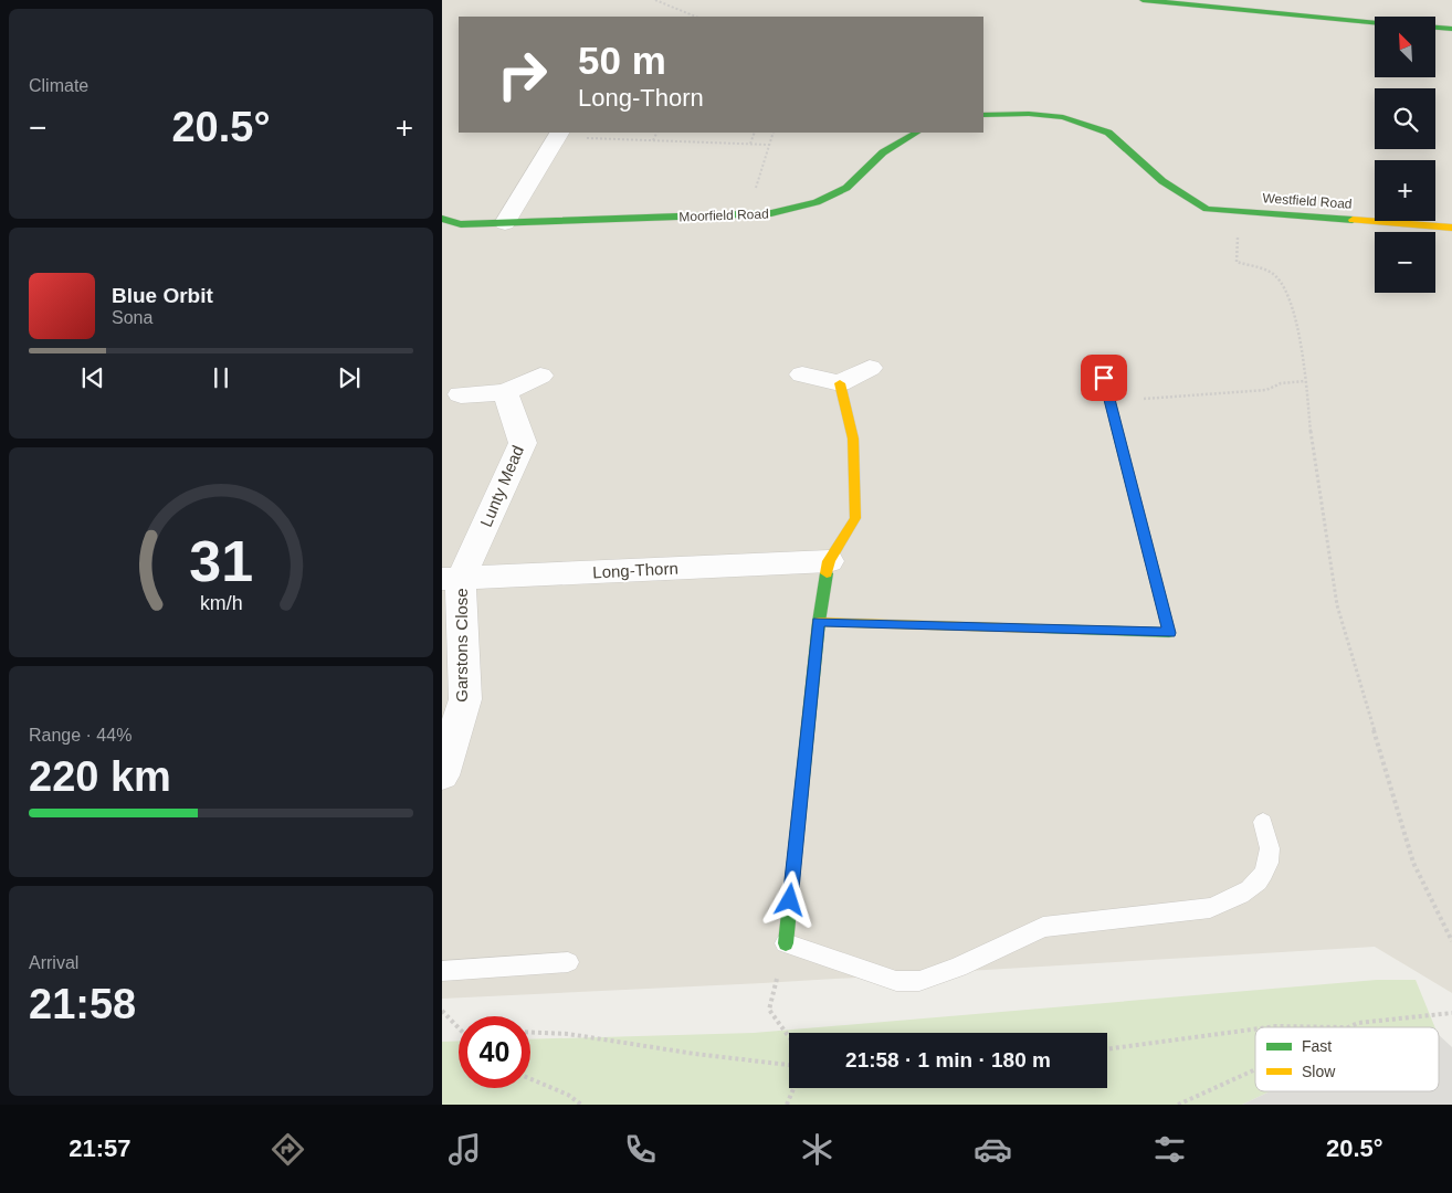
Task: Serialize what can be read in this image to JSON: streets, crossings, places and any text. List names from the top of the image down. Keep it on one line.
{"streets":{"street":["Westfield Road","Moorfield Road","Lunty Mead","Long-Thorn","Garstons Close"]},"crossings":[["Lunty Mead","Long-Thorn"],["Lunty Mead","Garstons Close"],["Long-Thorn","Garstons Close"]],"legend":["Fast","Slow"],"north":"top left","page":{"tile":["Climate",["Range · 44%","220 km"],["Arrival","21:58"]],"map_buttons":["+","−"],"turn":["50 m","Long-Thorn"],"heat":["−","20.5°","+"],"song":["Blue Orbit","Sona"],"limit":"40","trip":"21:58 · 1 min · 180 m","tabs":["21:57","20.5°"],"gauge":["31","km/h"]}}
